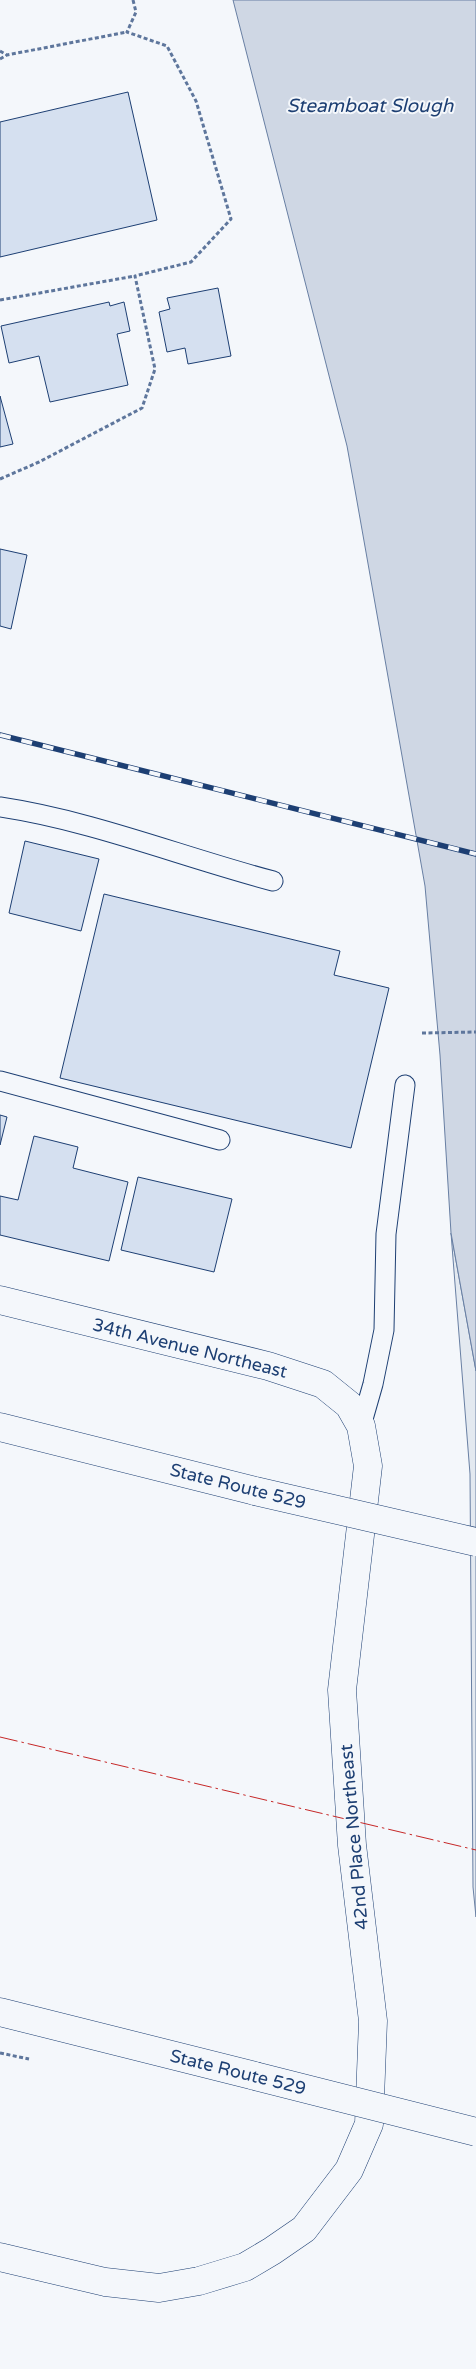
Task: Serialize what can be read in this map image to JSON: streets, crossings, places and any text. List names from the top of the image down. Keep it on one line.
{"streets":{"street":["34th Avenue Northeast","State Route 529","42nd Place Northeast"]},"crossings":[["34th Avenue Northeast","42nd Place Northeast"]],"water":["Steamboat Slough"]}
